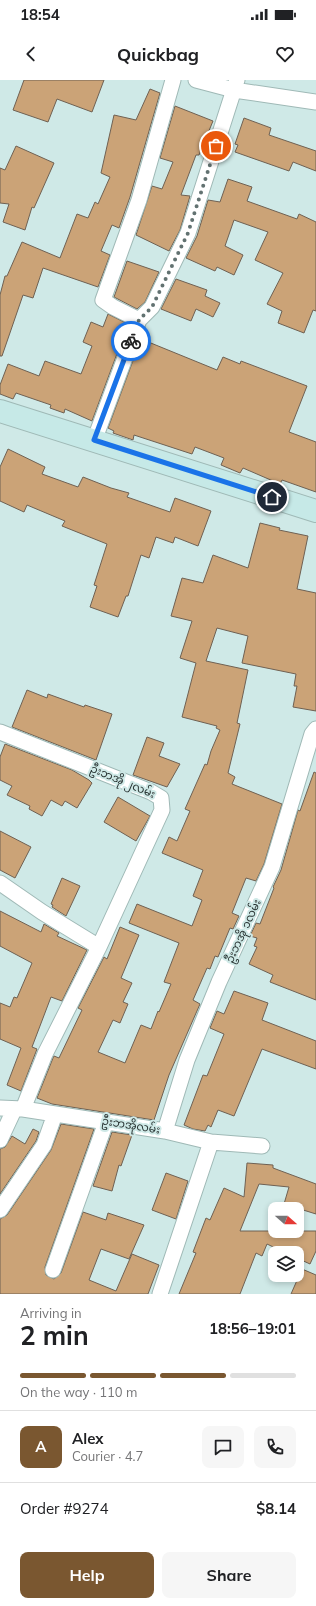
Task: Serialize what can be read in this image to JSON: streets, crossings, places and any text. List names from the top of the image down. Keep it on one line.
{"streets":{"street":["ဦးဘအို ၂လမ်း","ဦးဘအို ၁လမ်း","ဦးဘအိုလမ်း"]},"crossings":[["ဦးဘအို ၂လမ်း","ဦးဘအိုလမ်း"],["ဦးဘအို ၁လမ်း","ဦးဘအိုလမ်း"]],"north":"right","page":{"status":"18:54","header":"Quickbag","heading":["2 min","Arriving in","18:56–19:01"],"panel":["Alex","Courier · 4.7","Order #9274","$8.14"],"bar":"On the way · 110 m","round":"A","buttons":["Help","Share"]}}
